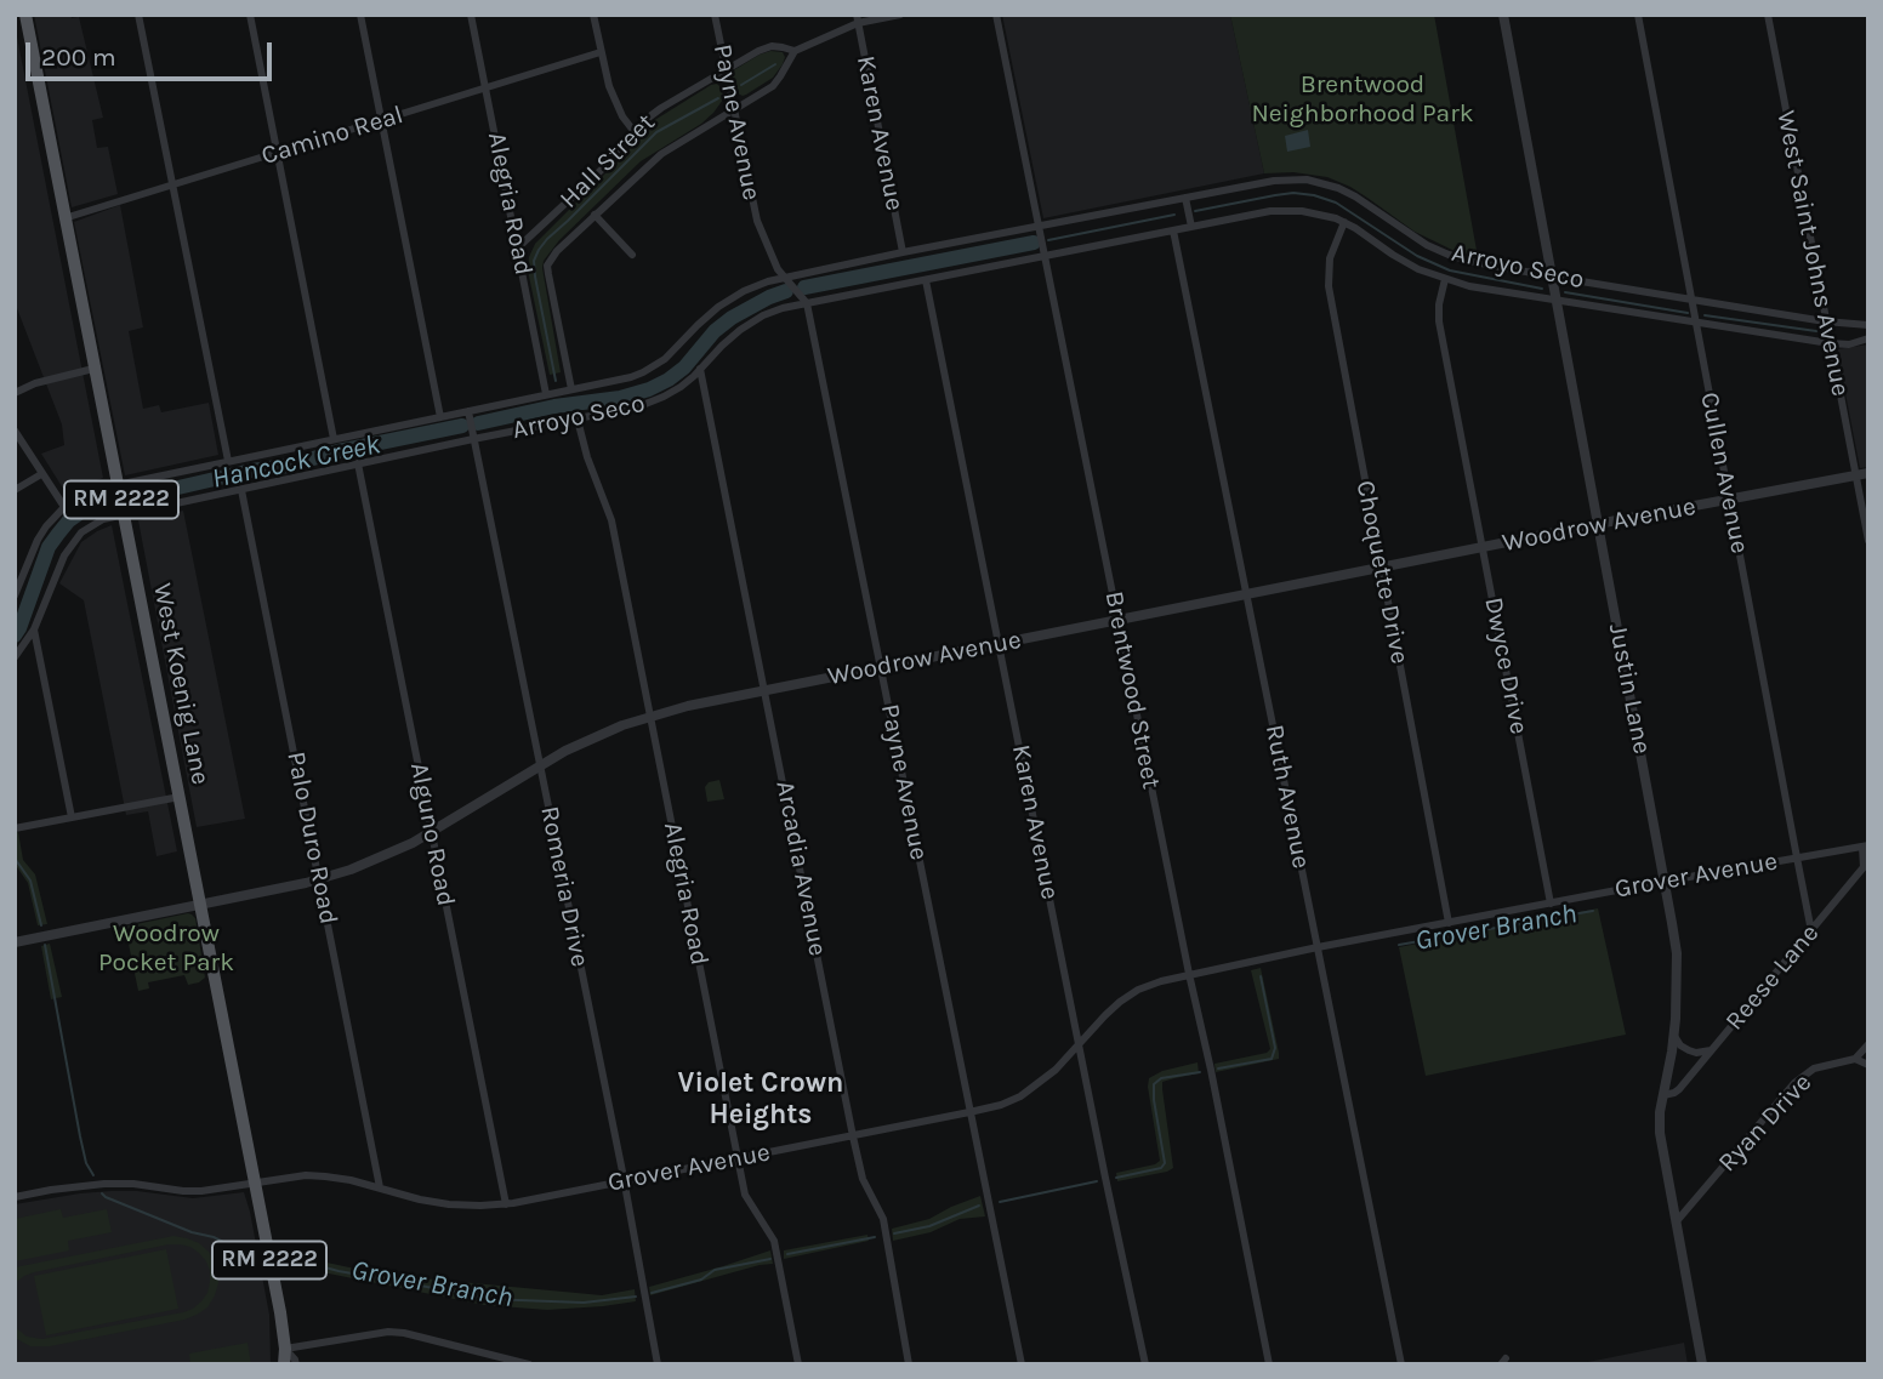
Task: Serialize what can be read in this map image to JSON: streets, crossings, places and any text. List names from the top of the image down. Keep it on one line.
{"streets":{"main road":["RM 2222","West Koenig Lane"],"street":["Payne Avenue","Karen Avenue","Camino Real","Hall Street","Alegria Road","West Saint Johns Avenue","Arroyo Seco","Cullen Avenue","Woodrow Avenue","Choquette Drive","Dwyce Drive","Justin Lane","Brentwood Street","Ruth Avenue","Alguno Road","Palo Duro Road","Arcadia Avenue","Grover Avenue","Romeria Drive","Reese Lane","Ryan Drive"]},"crossings":[["Payne Avenue","Hall Street"],["Payne Avenue","Arroyo Seco"],["Payne Avenue","Woodrow Avenue"],["Payne Avenue","Grover Avenue"],["Karen Avenue","Arroyo Seco"],["Karen Avenue","Woodrow Avenue"],["Karen Avenue","Grover Avenue"],["Camino Real","Alegria Road"],["Camino Real","West Koenig Lane"],["Hall Street","Alegria Road"],["Alegria Road","Arroyo Seco"],["Alegria Road","Woodrow Avenue"],["Alegria Road","Grover Avenue"],["West Saint Johns Avenue","Arroyo Seco"],["West Saint Johns Avenue","Woodrow Avenue"],["Arroyo Seco","Cullen Avenue"],["Arroyo Seco","Choquette Drive"],["Arroyo Seco","Dwyce Drive"],["Arroyo Seco","West Koenig Lane"],["Arroyo Seco","Justin Lane"],["Arroyo Seco","Brentwood Street"],["Arroyo Seco","Ruth Avenue"],["Arroyo Seco","Alguno Road"],["Arroyo Seco","Palo Duro Road"],["Arroyo Seco","Arcadia Avenue"],["Arroyo Seco","Romeria Drive"],["Cullen Avenue","Woodrow Avenue"],["Cullen Avenue","Grover Avenue"],["Cullen Avenue","Reese Lane"],["Woodrow Avenue","Choquette Drive"],["Woodrow Avenue","Dwyce Drive"],["Woodrow Avenue","West Koenig Lane"],["Woodrow Avenue","Justin Lane"],["Woodrow Avenue","Brentwood Street"],["Woodrow Avenue","Ruth Avenue"],["Woodrow Avenue","Alguno Road"],["Woodrow Avenue","Palo Duro Road"],["Woodrow Avenue","Arcadia Avenue"],["Woodrow Avenue","Romeria Drive"],["Choquette Drive","Grover Avenue"],["Dwyce Drive","Grover Avenue"],["West Koenig Lane","Grover Avenue"],["Justin Lane","Grover Avenue"],["Justin Lane","Reese Lane"],["Justin Lane","Ryan Drive"],["Brentwood Street","Grover Avenue"],["Ruth Avenue","Grover Avenue"],["Alguno Road","Grover Avenue"],["Palo Duro Road","Grover Avenue"],["Arcadia Avenue","Grover Avenue"],["Grover Avenue","Romeria Drive"],["Grover Avenue","Reese Lane"]],"districts":["Violet Crown Heights"],"water":["Hancock Creek","Grover Branch"],"parks":["Brentwood Neighborhood Park","Woodrow Pocket Park"],"scale_bar":"200 m"}
